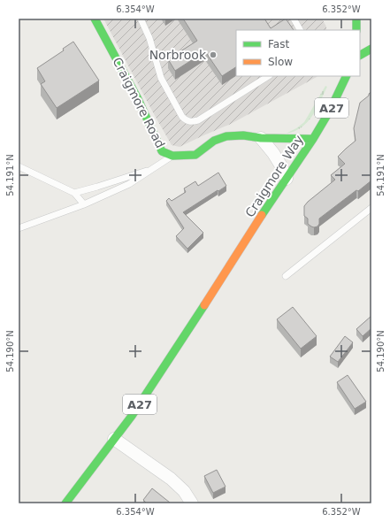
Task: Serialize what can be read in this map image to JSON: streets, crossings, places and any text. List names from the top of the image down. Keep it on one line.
{"streets":{"main road":["Craigmore Road","A27","Craigmore Way"]},"crossings":[["Craigmore Road","Craigmore Way"],["A27","Craigmore Way"]],"places":["Norbrook"],"legend":["Fast","Slow"],"coordinates":["6.354°W","6.352°W","54.191°N","54.190°N"]}
